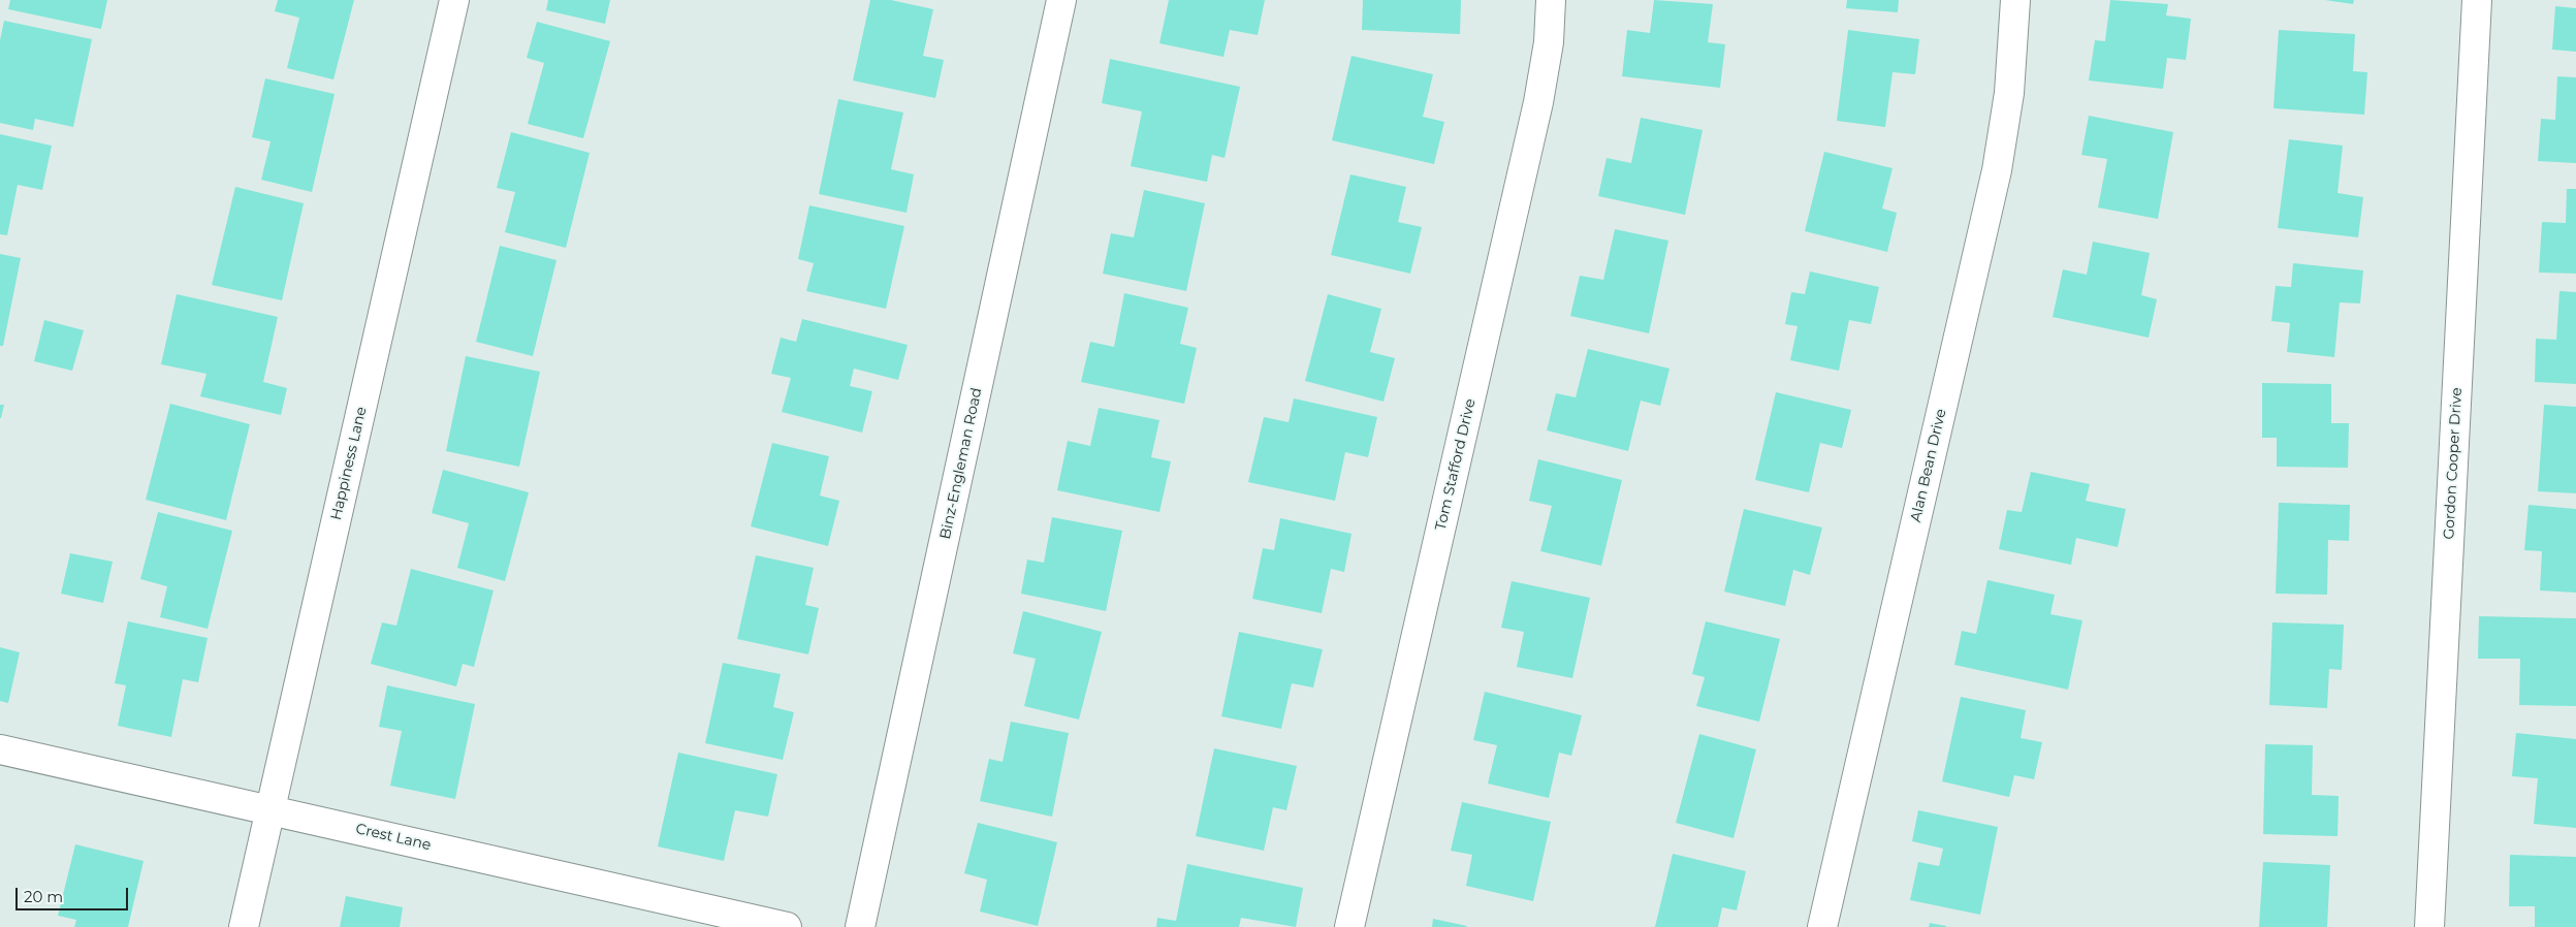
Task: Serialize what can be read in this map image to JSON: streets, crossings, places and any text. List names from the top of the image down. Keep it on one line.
{"streets":{"street":["Happiness Lane","Binz-Engleman Road","Gordon Cooper Drive","Tom Stafford Drive","Alan Bean Drive","Crest Lane"]},"crossings":[["Happiness Lane","Crest Lane"]],"scale_bar":"20 m"}
